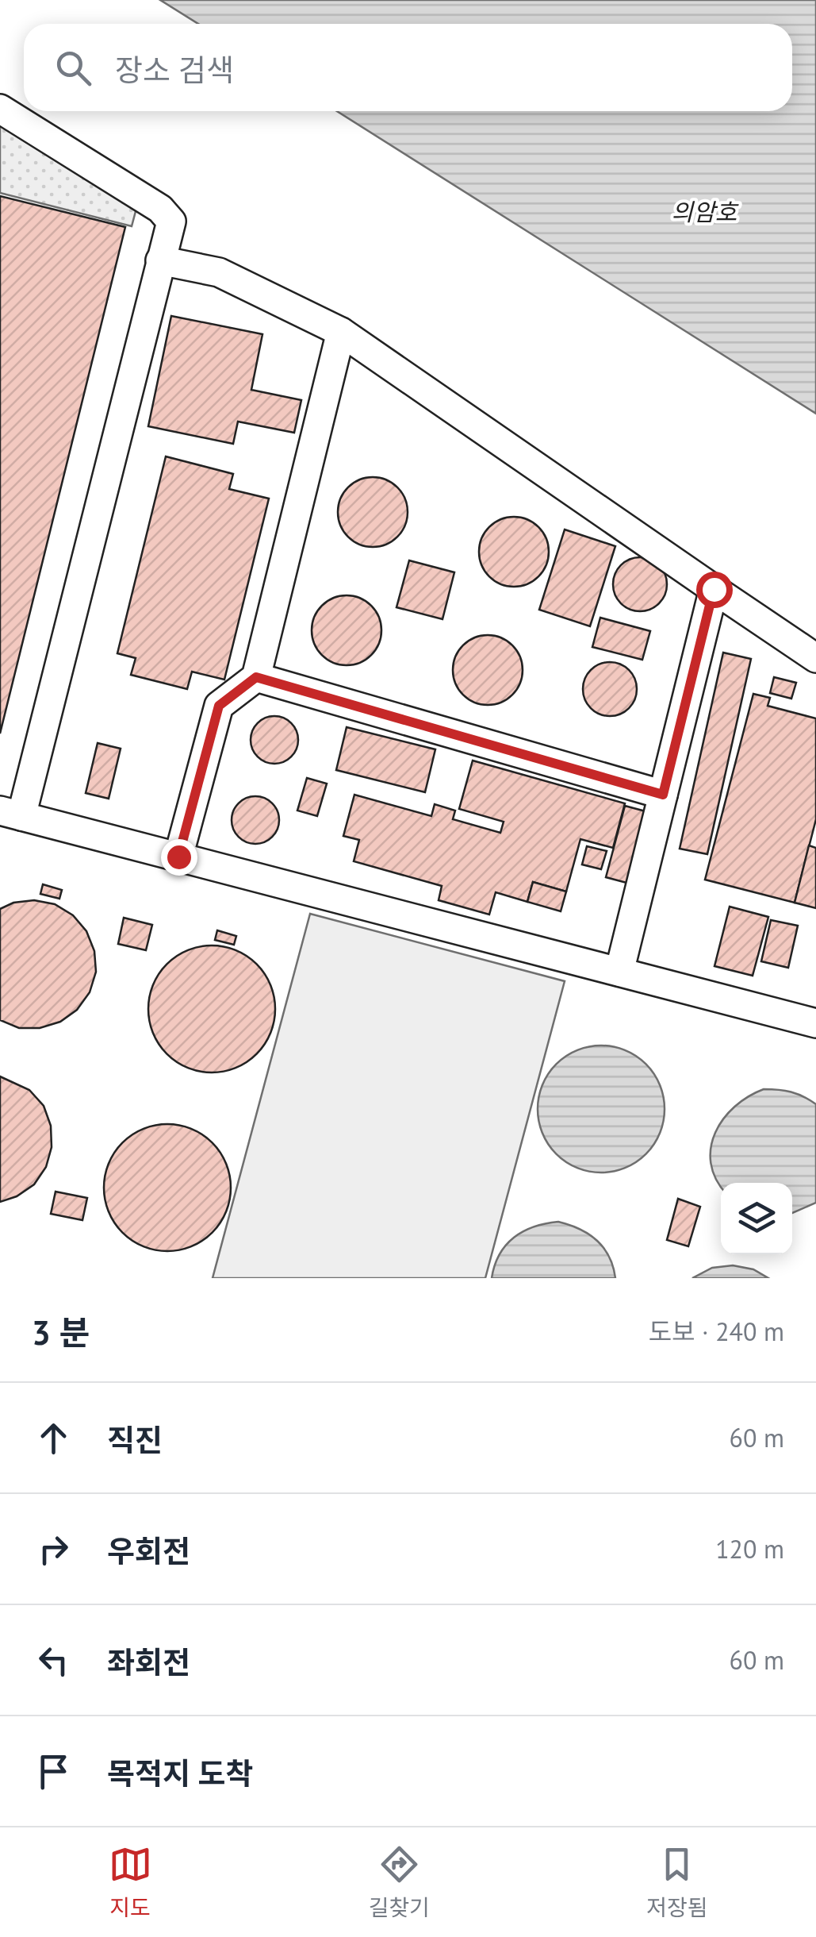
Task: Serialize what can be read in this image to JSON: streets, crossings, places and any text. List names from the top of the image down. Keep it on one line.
{"water":["의암호"],"page":{"search":"장소 검색","heading":["3 분","도보 · 240 m"],"list":[["직진","60 m"],["우회전","120 m"],["좌회전","60 m"],"목적지 도착"],"nav":["지도","길찾기","저장됨"]}}
